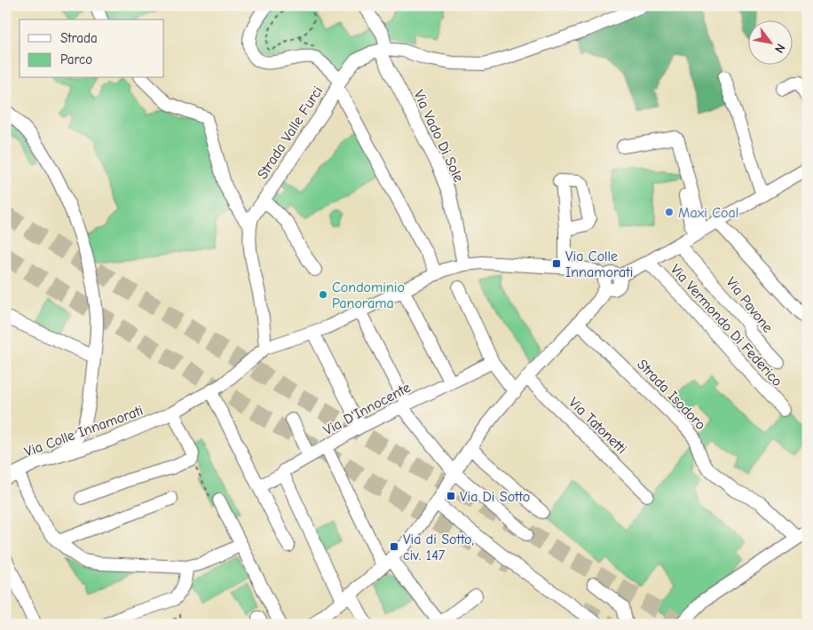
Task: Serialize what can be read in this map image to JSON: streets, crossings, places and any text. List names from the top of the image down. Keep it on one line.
{"streets":{"street":["Strada Valle Furci","Via Vado Di Sole","Via Pavone","Via Vermondo Di Federico","Strada Isodoro","Via D'Innocente","Via Tatonetti","Via Colle Innamorati"]},"crossings":[["Strada Valle Furci","Via Vado Di Sole"],["Strada Valle Furci","Via Colle Innamorati"],["Via Vado Di Sole","Via Colle Innamorati"],["Via Vermondo Di Federico","Via Colle Innamorati"]],"places":{"other":["Maxi Coal","Condominio Panorama"],"transit":["Via Colle Innamorati","Via Di Sotto","Via di Sotto, civ. 147"]},"legend":["Strada","Parco"],"north":"bottom right"}
